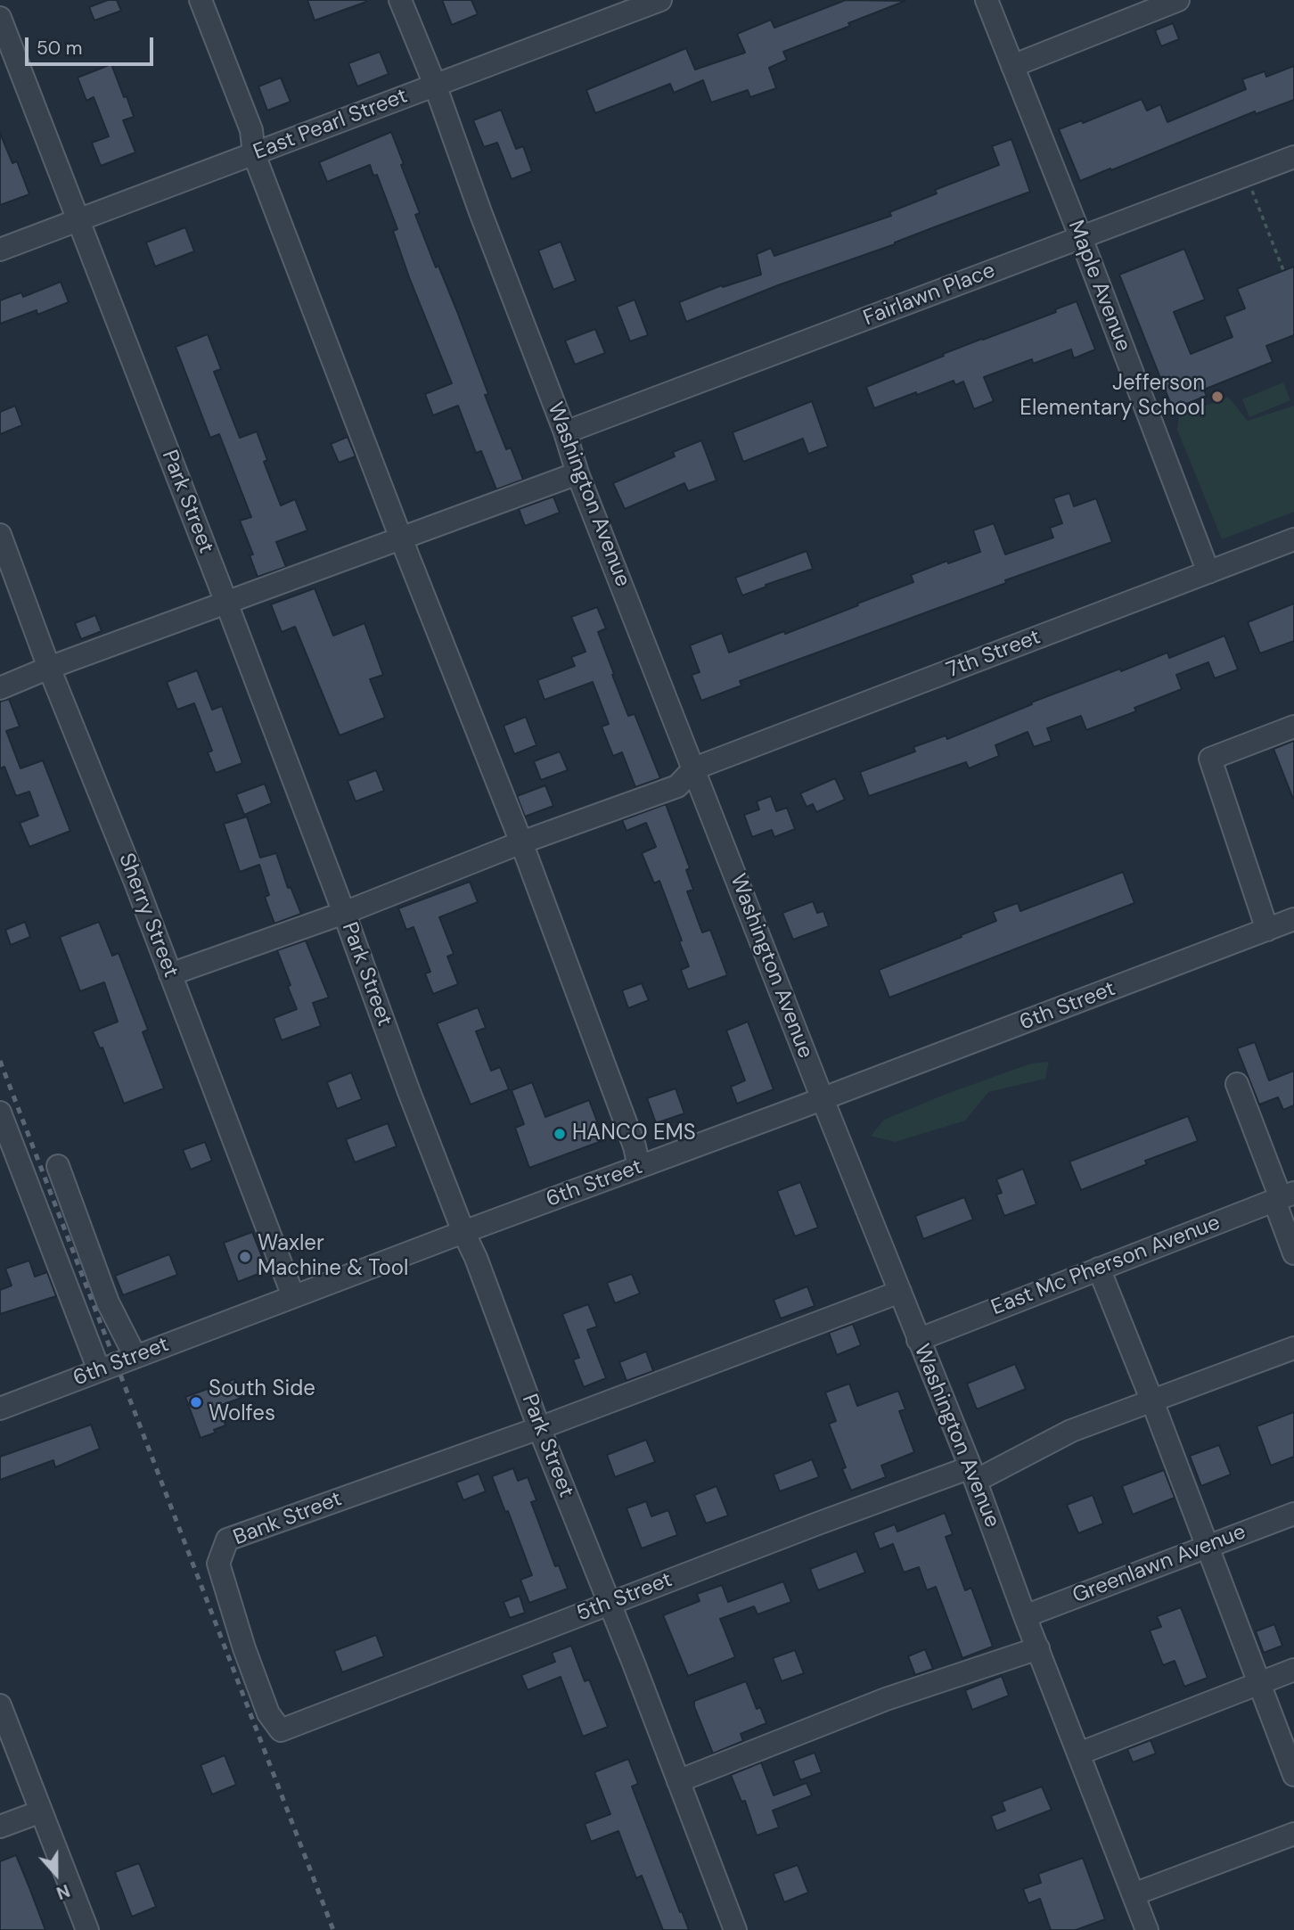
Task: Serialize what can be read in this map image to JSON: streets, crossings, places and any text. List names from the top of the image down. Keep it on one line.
{"streets":{"street":["East Pearl Street","Maple Avenue","Fairlawn Place","Washington Avenue","Park Street","7th Street","Sherry Street","6th Street","East Mc Pherson Avenue","Bank Street","Greenlawn Avenue","5th Street"]},"crossings":[["East Pearl Street","Washington Avenue"],["East Pearl Street","Park Street"],["Maple Avenue","Fairlawn Place"],["Maple Avenue","7th Street"],["Fairlawn Place","Washington Avenue"],["Washington Avenue","7th Street"],["Washington Avenue","6th Street"],["Washington Avenue","East Mc Pherson Avenue"],["Washington Avenue","Greenlawn Avenue"],["Washington Avenue","5th Street"],["Park Street","6th Street"],["Park Street","Bank Street"],["Park Street","5th Street"],["Sherry Street","6th Street"],["Bank Street","5th Street"]],"places":["Jefferson Elementary School","HANCO EMS","Waxler Machine & Tool","South Side Wolfes"],"scale_bar":"50 m","north":"bottom"}
